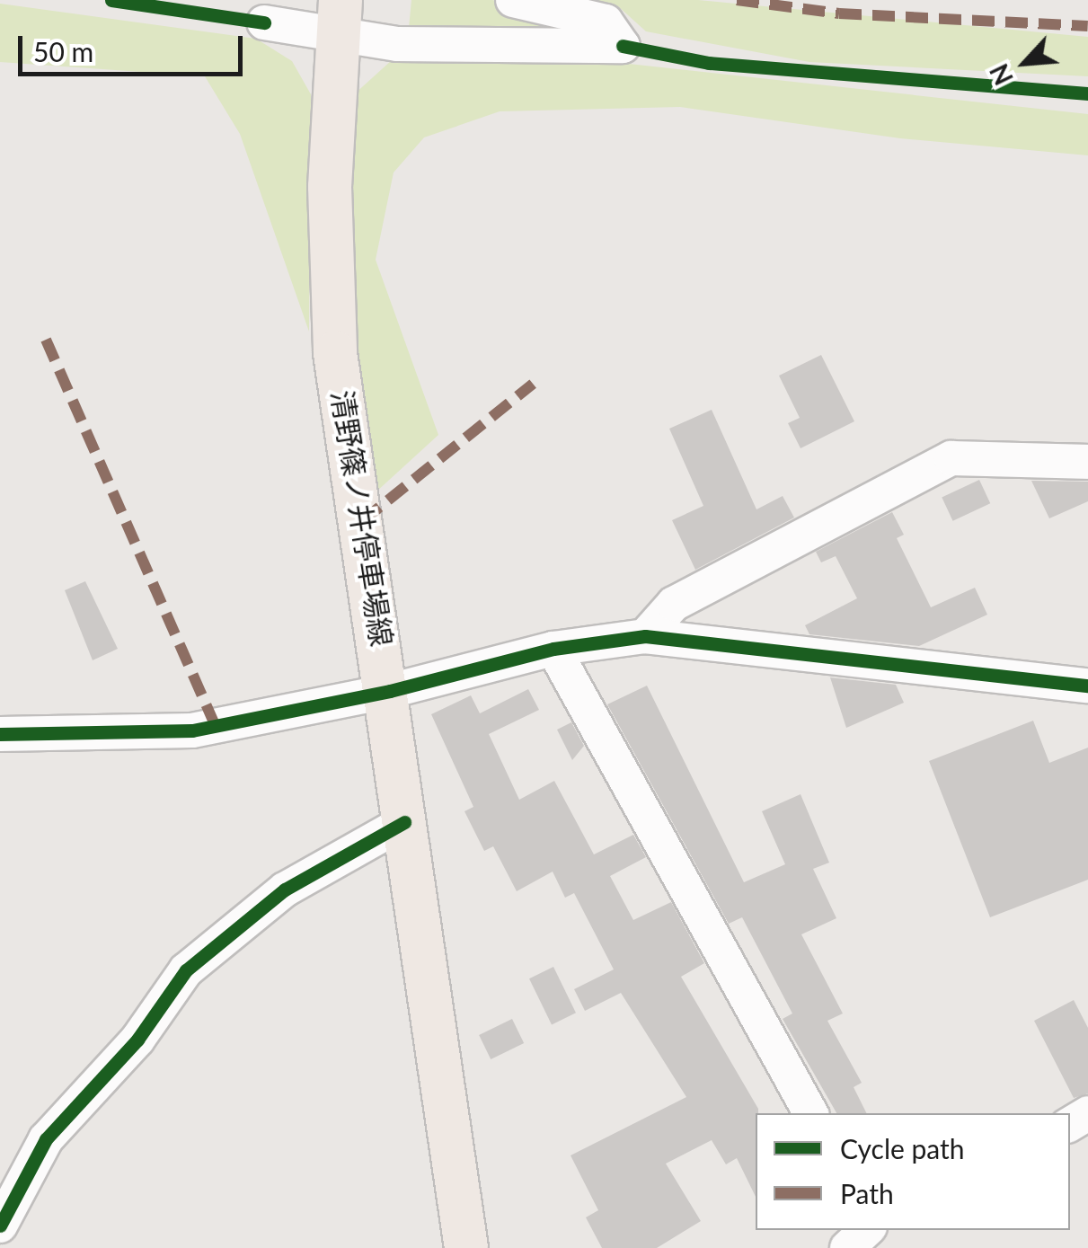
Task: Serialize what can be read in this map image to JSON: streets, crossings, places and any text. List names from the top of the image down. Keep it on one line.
{"streets":{"main road":["清野篠ノ井停車場線"]},"legend":["Cycle path","Path"],"scale_bar":"50 m","north":"bottom left"}
